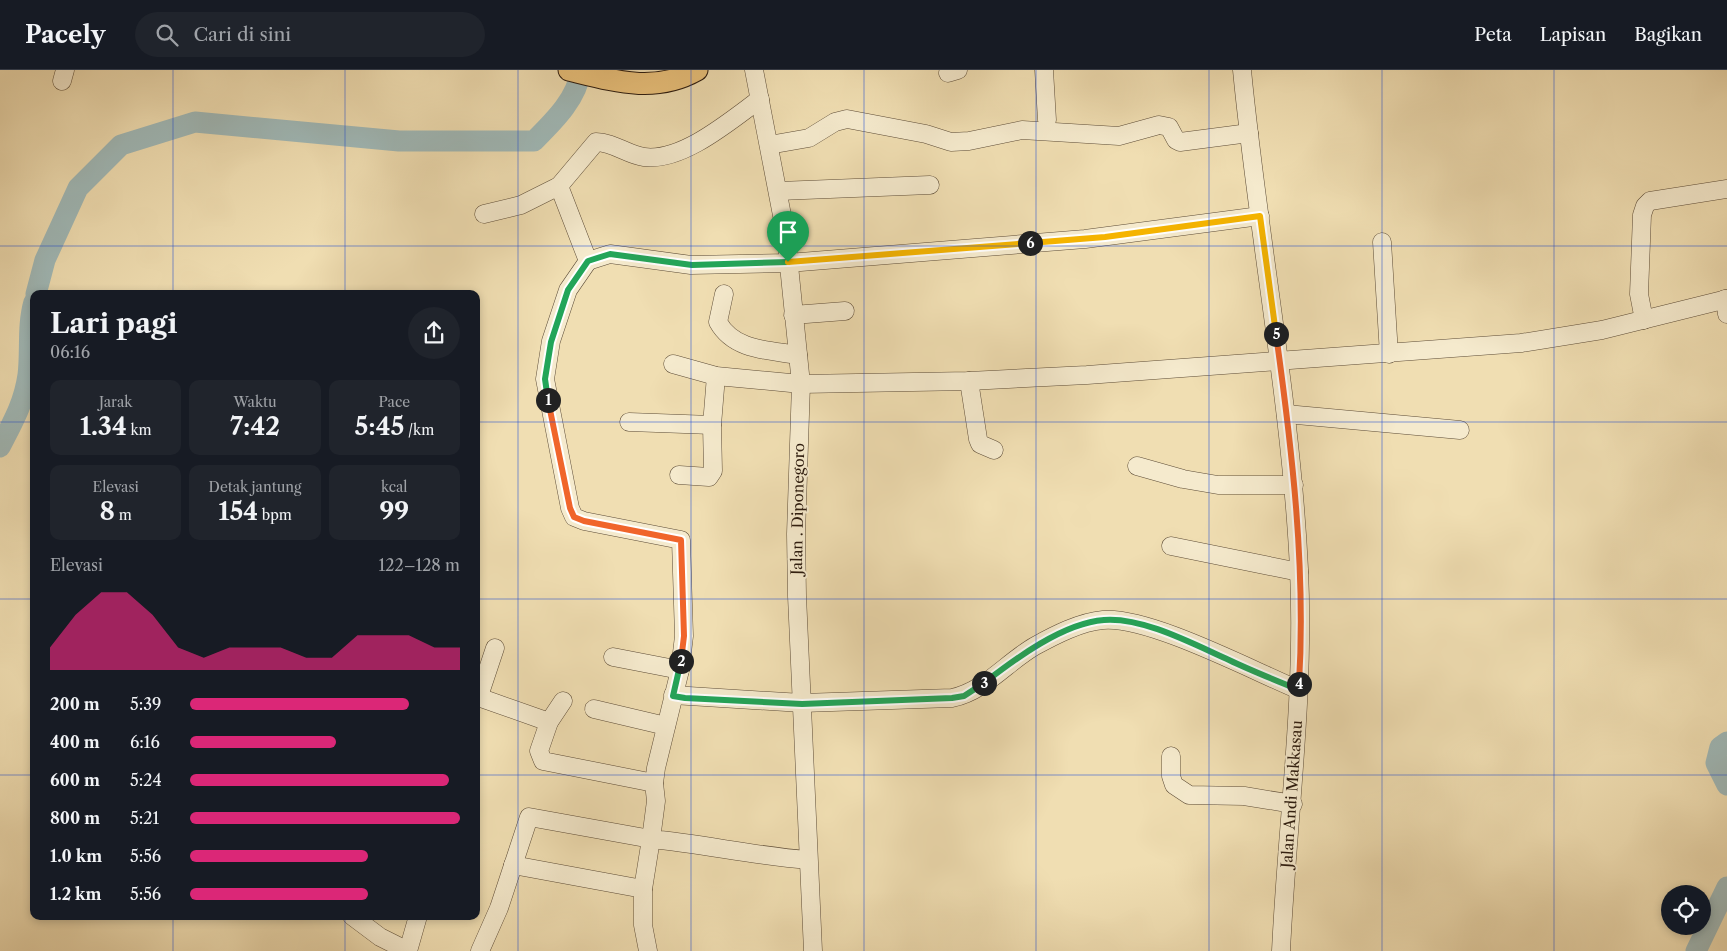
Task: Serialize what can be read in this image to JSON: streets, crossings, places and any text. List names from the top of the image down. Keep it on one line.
{"streets":{"street":["Jalan . Diponegoro","Jalan Andi Makkasau"]},"page":{"header":"Pacely","search":"Cari di sini","nav":["Peta","Lapisan","Bagikan"],"pins":["6","5","1","2","3","4"],"heading":["Lari pagi","06:16"],"stats":[["Jarak","1.34 km"],["Waktu","7:42"],["Pace","5:45 /km"],["Elevasi","8 m"],["Detak jantung","154 bpm"],["kcal","99"]],"chart":["Elevasi","122–128 m"],"list":[{"name":"200 m","note":"5:39"},{"name":"400 m","note":"6:16"},{"name":"600 m","note":"5:24"},{"name":"800 m","note":"5:21"},{"name":"1.0 km","note":"5:56"},{"name":"1.2 km","note":"5:56"}]}}
